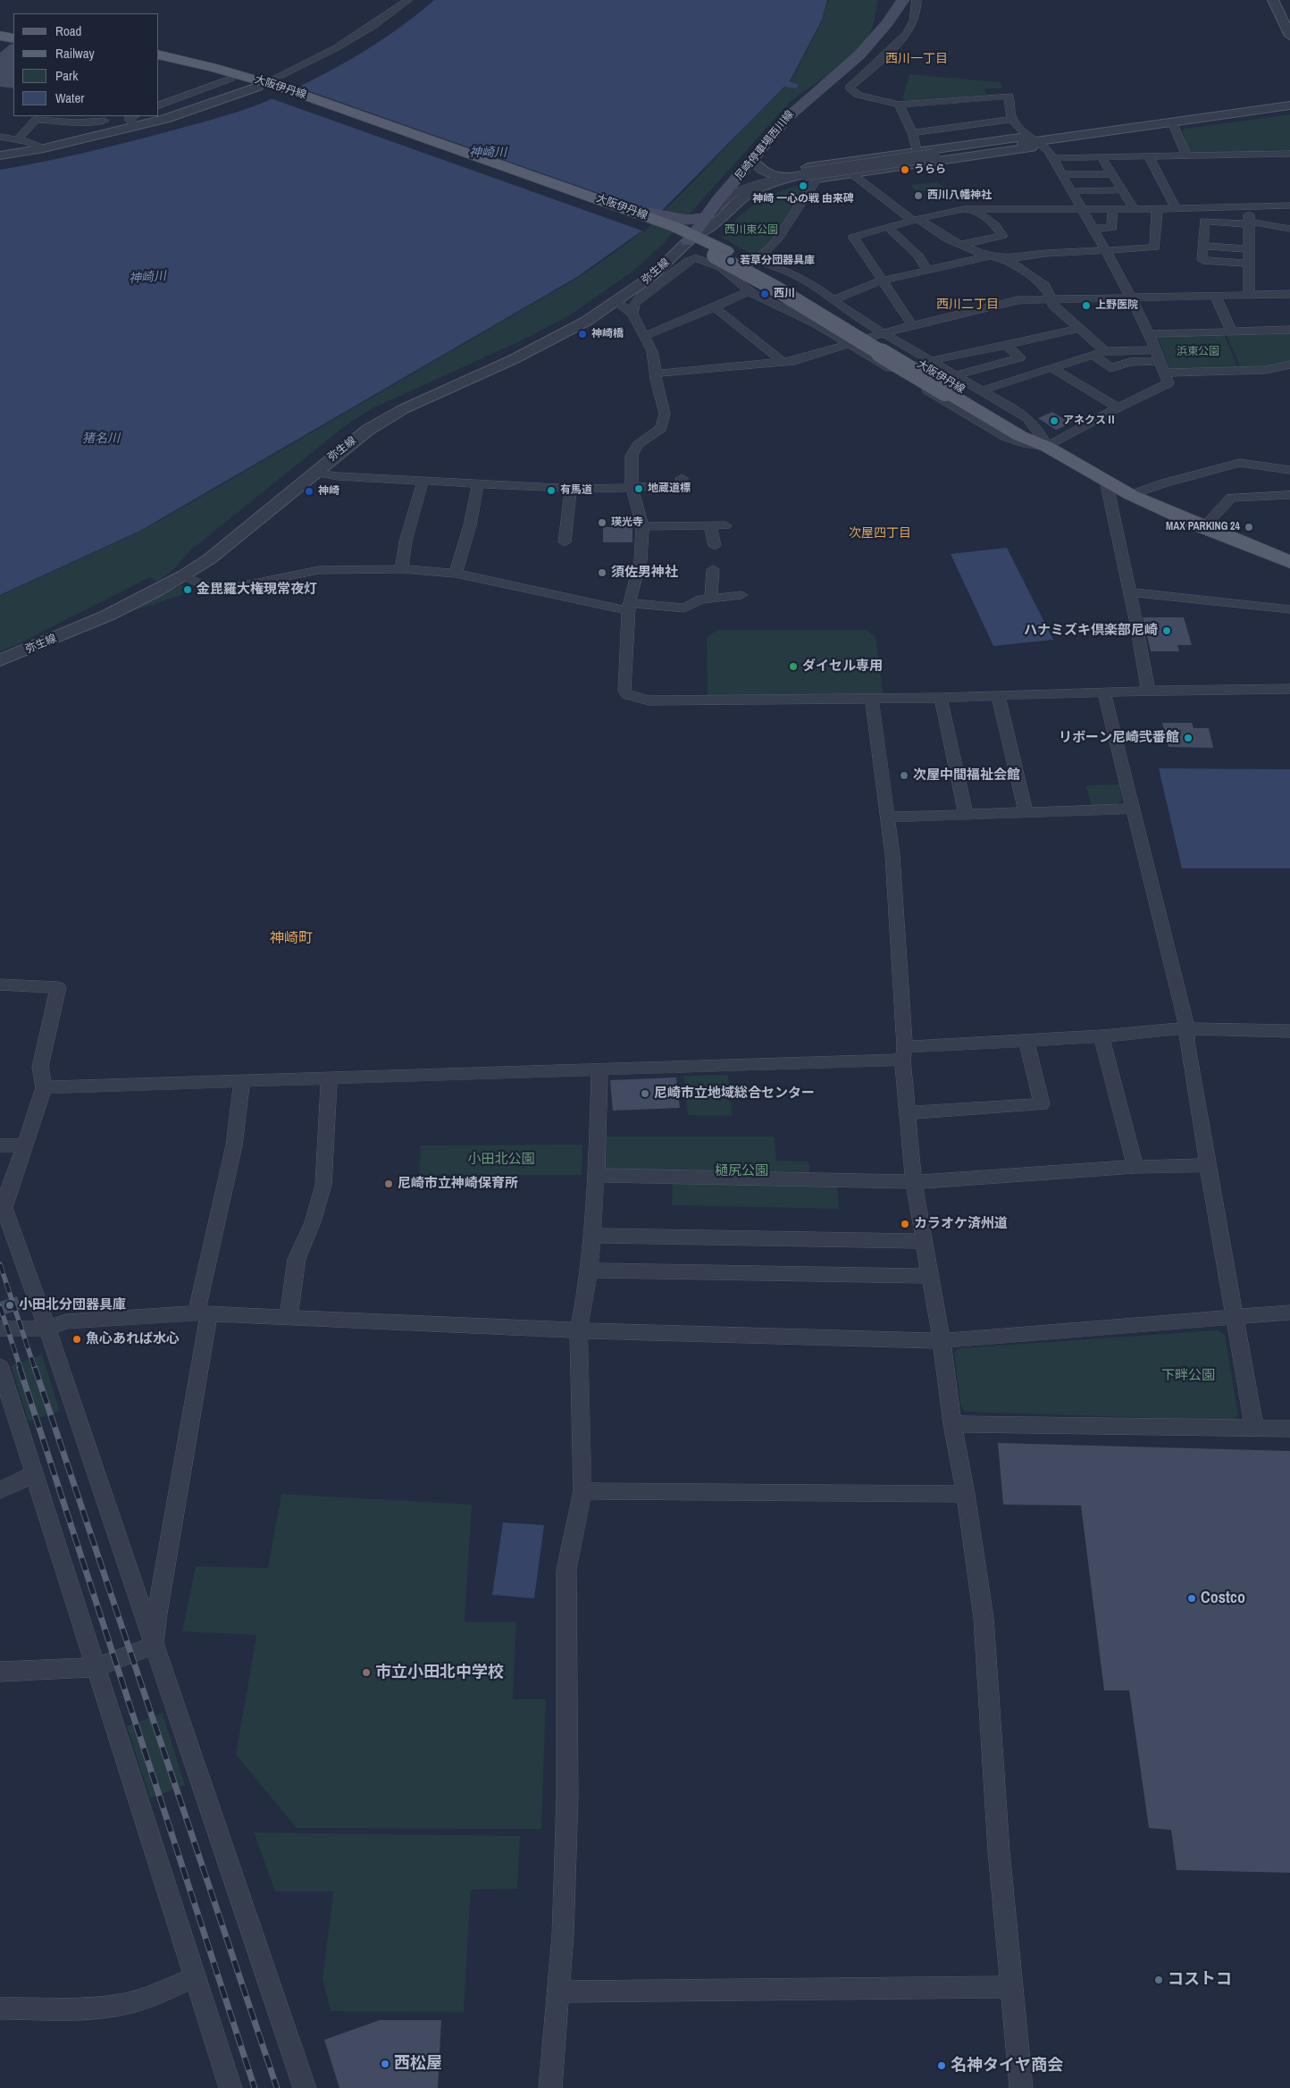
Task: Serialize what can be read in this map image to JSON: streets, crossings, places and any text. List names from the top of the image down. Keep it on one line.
{"streets":{"main road":["大阪伊丹線","尼崎停車場西川線"],"street":["弥生線"]},"crossings":[["大阪伊丹線","尼崎停車場西川線"],["大阪伊丹線","弥生線"],["尼崎停車場西川線","弥生線"]],"districts":["西川一丁目","西川二丁目","次屋四丁目","神崎町"],"water":["神崎川","猪名川"],"parks":["西川東公園","浜東公園","小田北公園","樋尻公園","下畔公園"],"places":["うらら","神崎 一心の戦 由来碑","西川八幡神社","若草分団器具庫","西川","上野医院","神崎橋","アネクスⅡ","地蔵道標","有馬道","神崎","瑛光寺","MAX PARKING 24","須佐男神社","金毘羅大権現常夜灯","ハナミズキ倶楽部尼崎","ダイセル専用","リボーン尼崎弐番館","次屋中間福祉会館","尼崎市立地域総合センター","尼崎市立神崎保育所","カラオケ済州道","小田北分団器具庫","魚心あれば水心","Costco","市立小田北中学校","コストコ","西松屋","名神タイヤ商会"],"legend":["Road","Railway","Park","Water"]}
